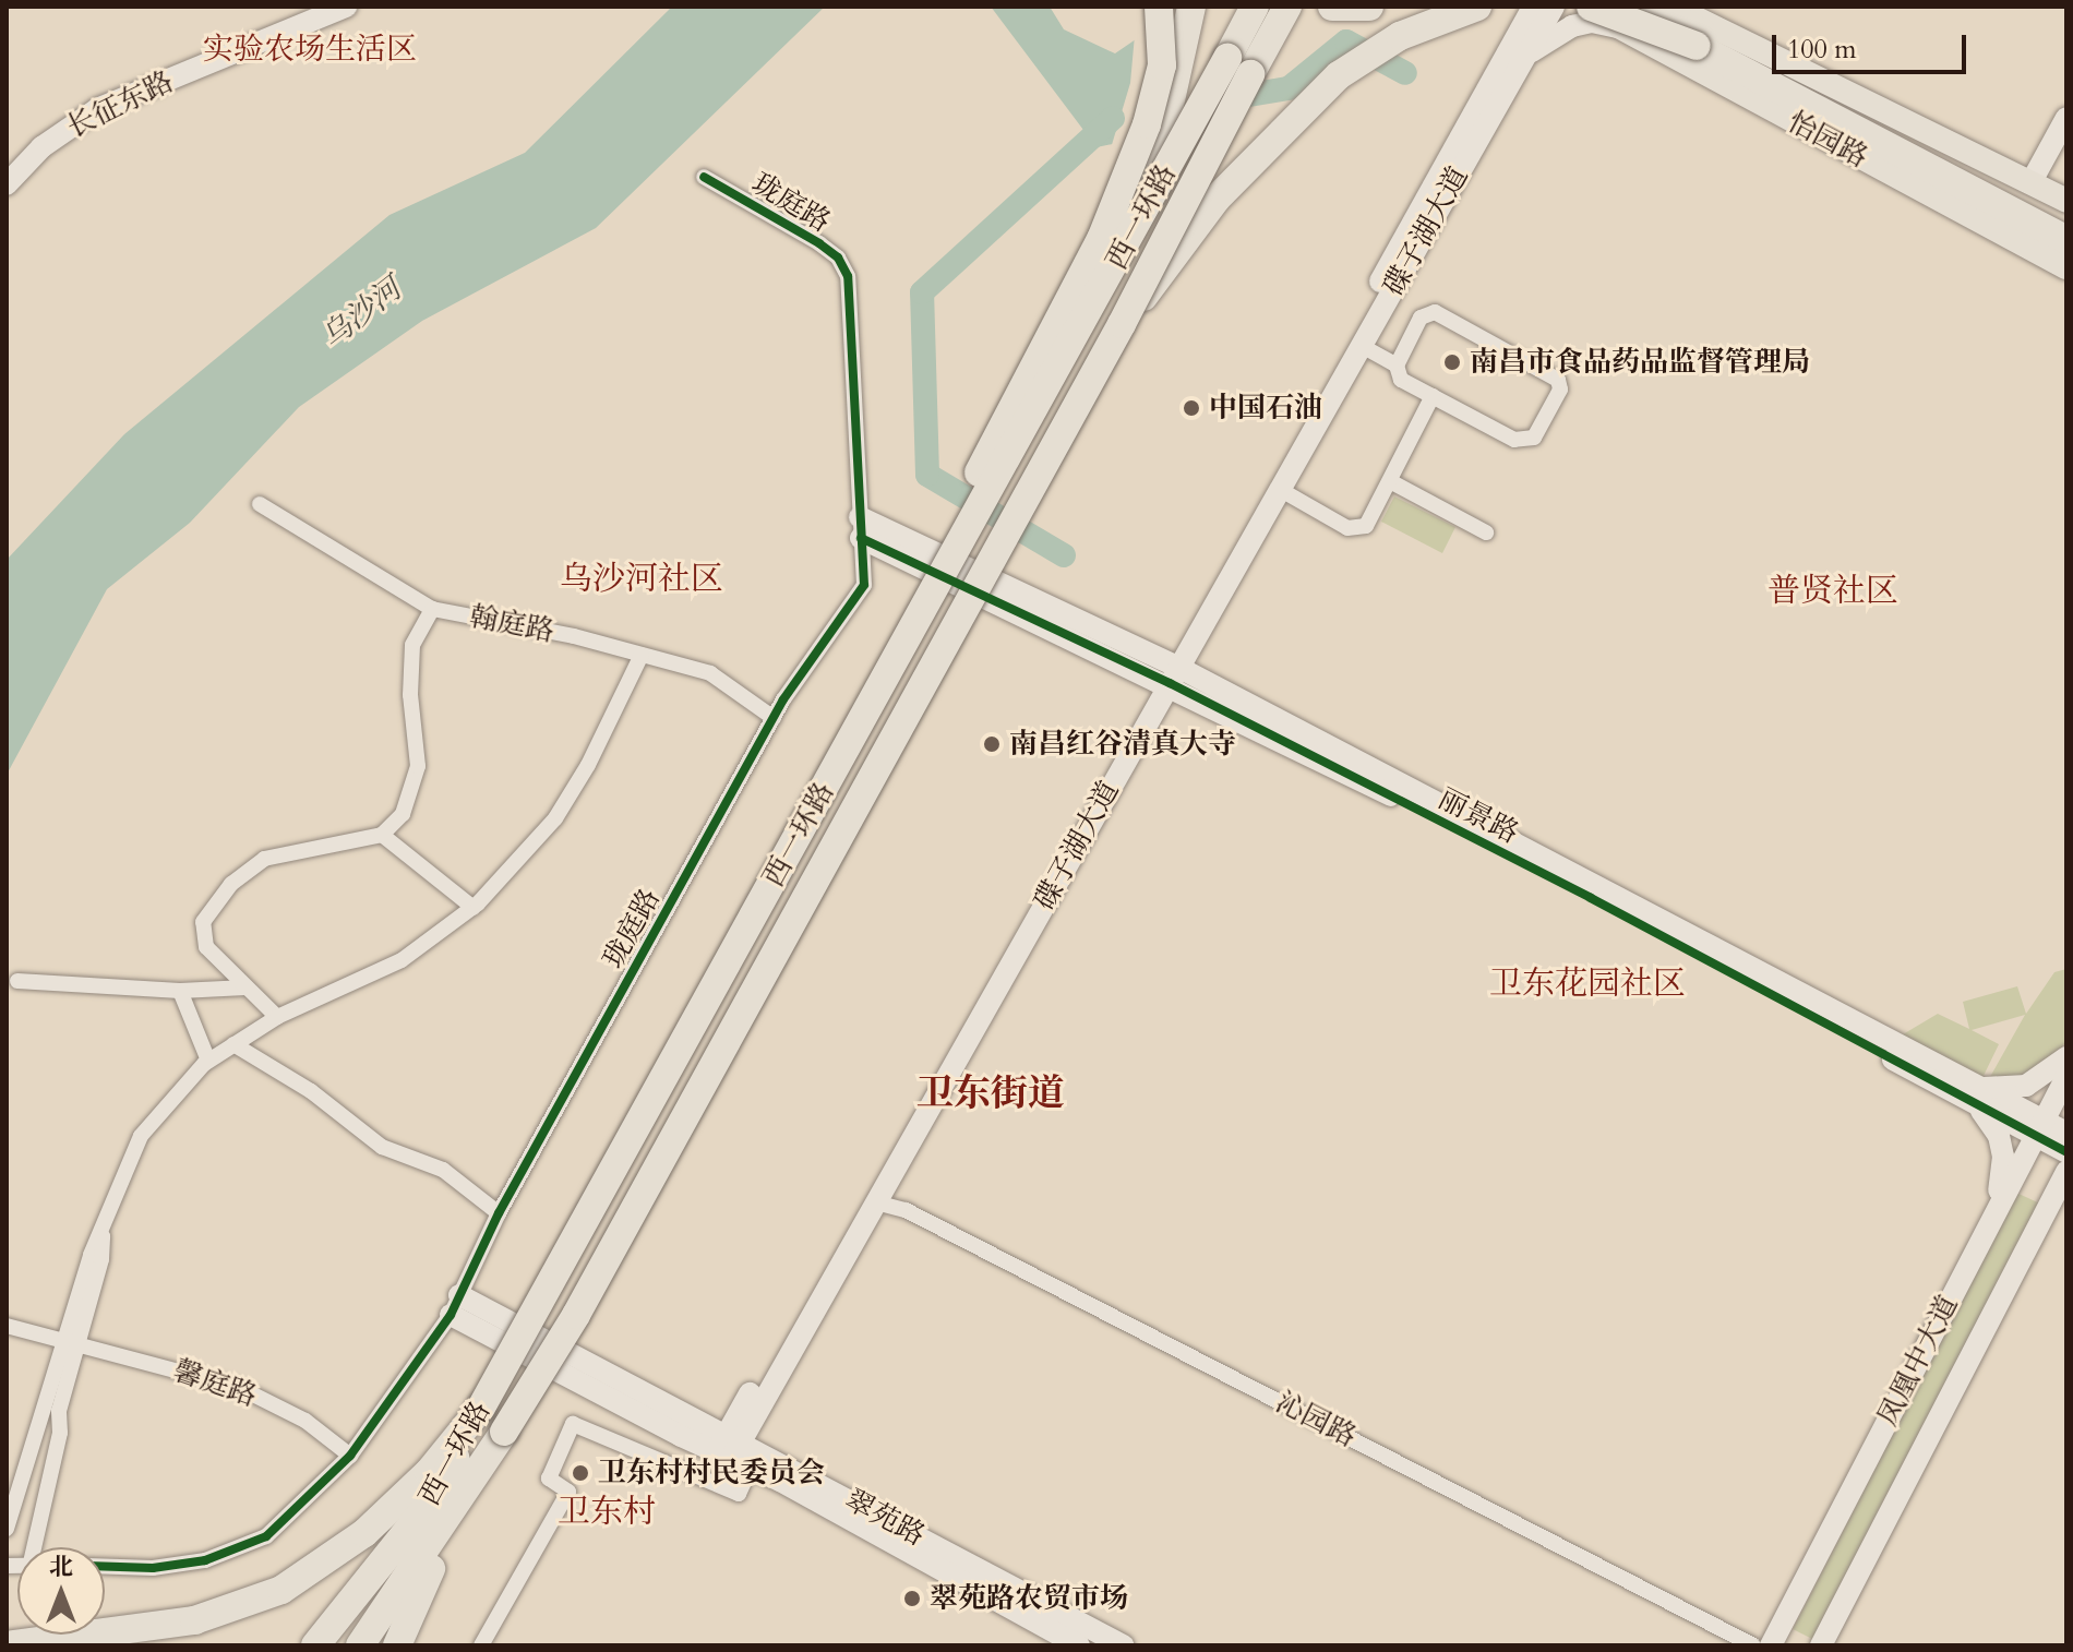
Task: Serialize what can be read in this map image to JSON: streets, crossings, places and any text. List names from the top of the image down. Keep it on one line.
{"streets":{"highway":["西一环路"],"main road":["长征东路","怡园路","碟子湖大道","丽景路","凤凰中大道","翠苑路"],"street":["珑庭路","翰庭路","馨庭路","沁园路"]},"crossings":[["珑庭路","翰庭路"],["珑庭路","丽景路"],["珑庭路","馨庭路"],["珑庭路","翠苑路"],["碟子湖大道","丽景路"],["碟子湖大道","沁园路"],["碟子湖大道","翠苑路"],["丽景路","凤凰中大道"]],"districts":["实验农场生活区","乌沙河社区","普贤社区","卫东花园社区","卫东街道","卫东村"],"water":["乌沙河"],"places":["南昌市食品药品监督管理局","中国石油","南昌红谷清真大寺","卫东村村民委员会","翠苑路农贸市场"],"scale_bar":"100 m","north":"top"}
